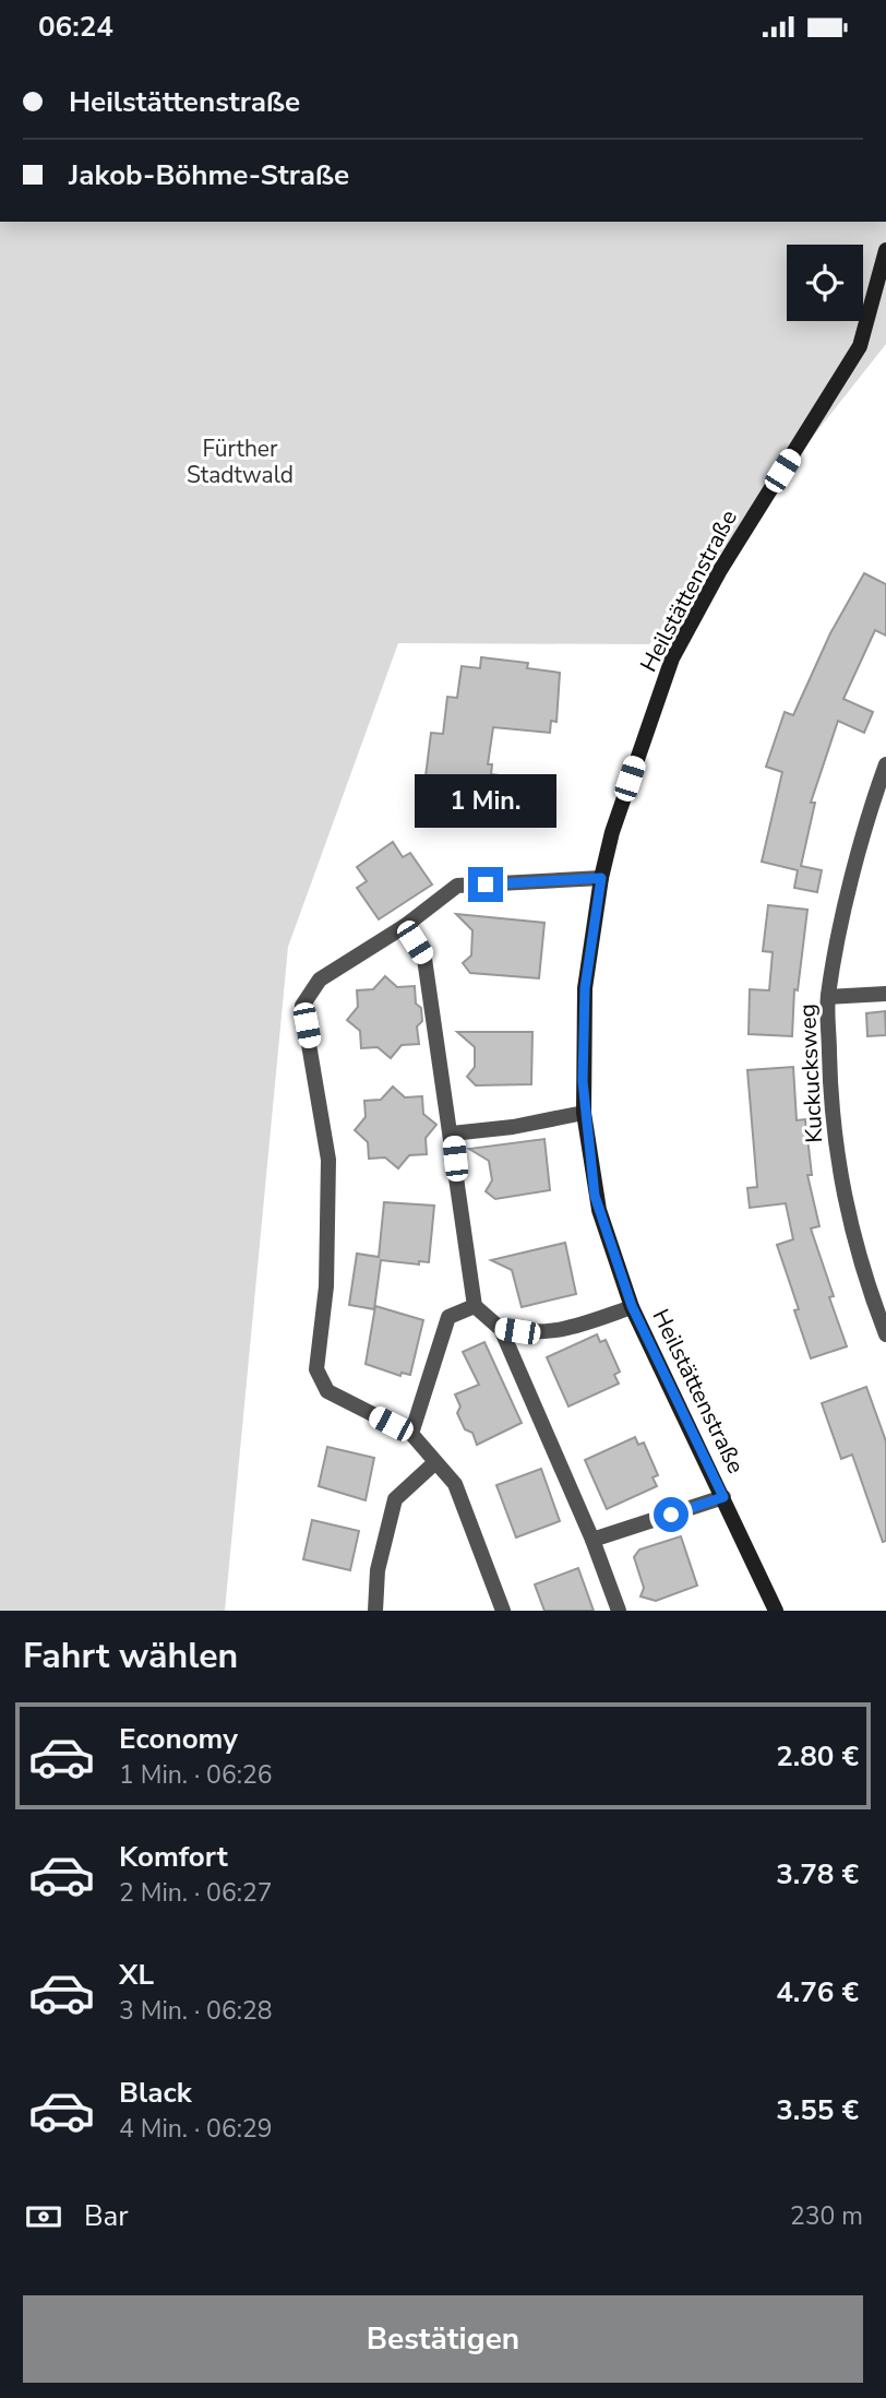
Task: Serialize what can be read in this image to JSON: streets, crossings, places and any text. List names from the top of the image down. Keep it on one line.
{"streets":{"street":["Heilstättenstraße","Kuckucksweg"]},"parks":["Fürther Stadtwald"],"page":{"status":"06:24","banner":["Heilstättenstraße","Jakob-Böhme-Straße"],"bubble":"1 Min.","heading":"Fahrt wählen","list":[{"name":"Economy","note":"1 Min. · 06:26","value":"2.80 €"},{"name":"Komfort","note":"2 Min. · 06:27","value":"3.78 €"},{"name":"XL","note":"3 Min. · 06:28","value":"4.76 €"},{"name":"Black","note":"4 Min. · 06:29","value":"3.55 €"}],"pay":["Bar","230 m"],"buttons":"Bestätigen"}}
